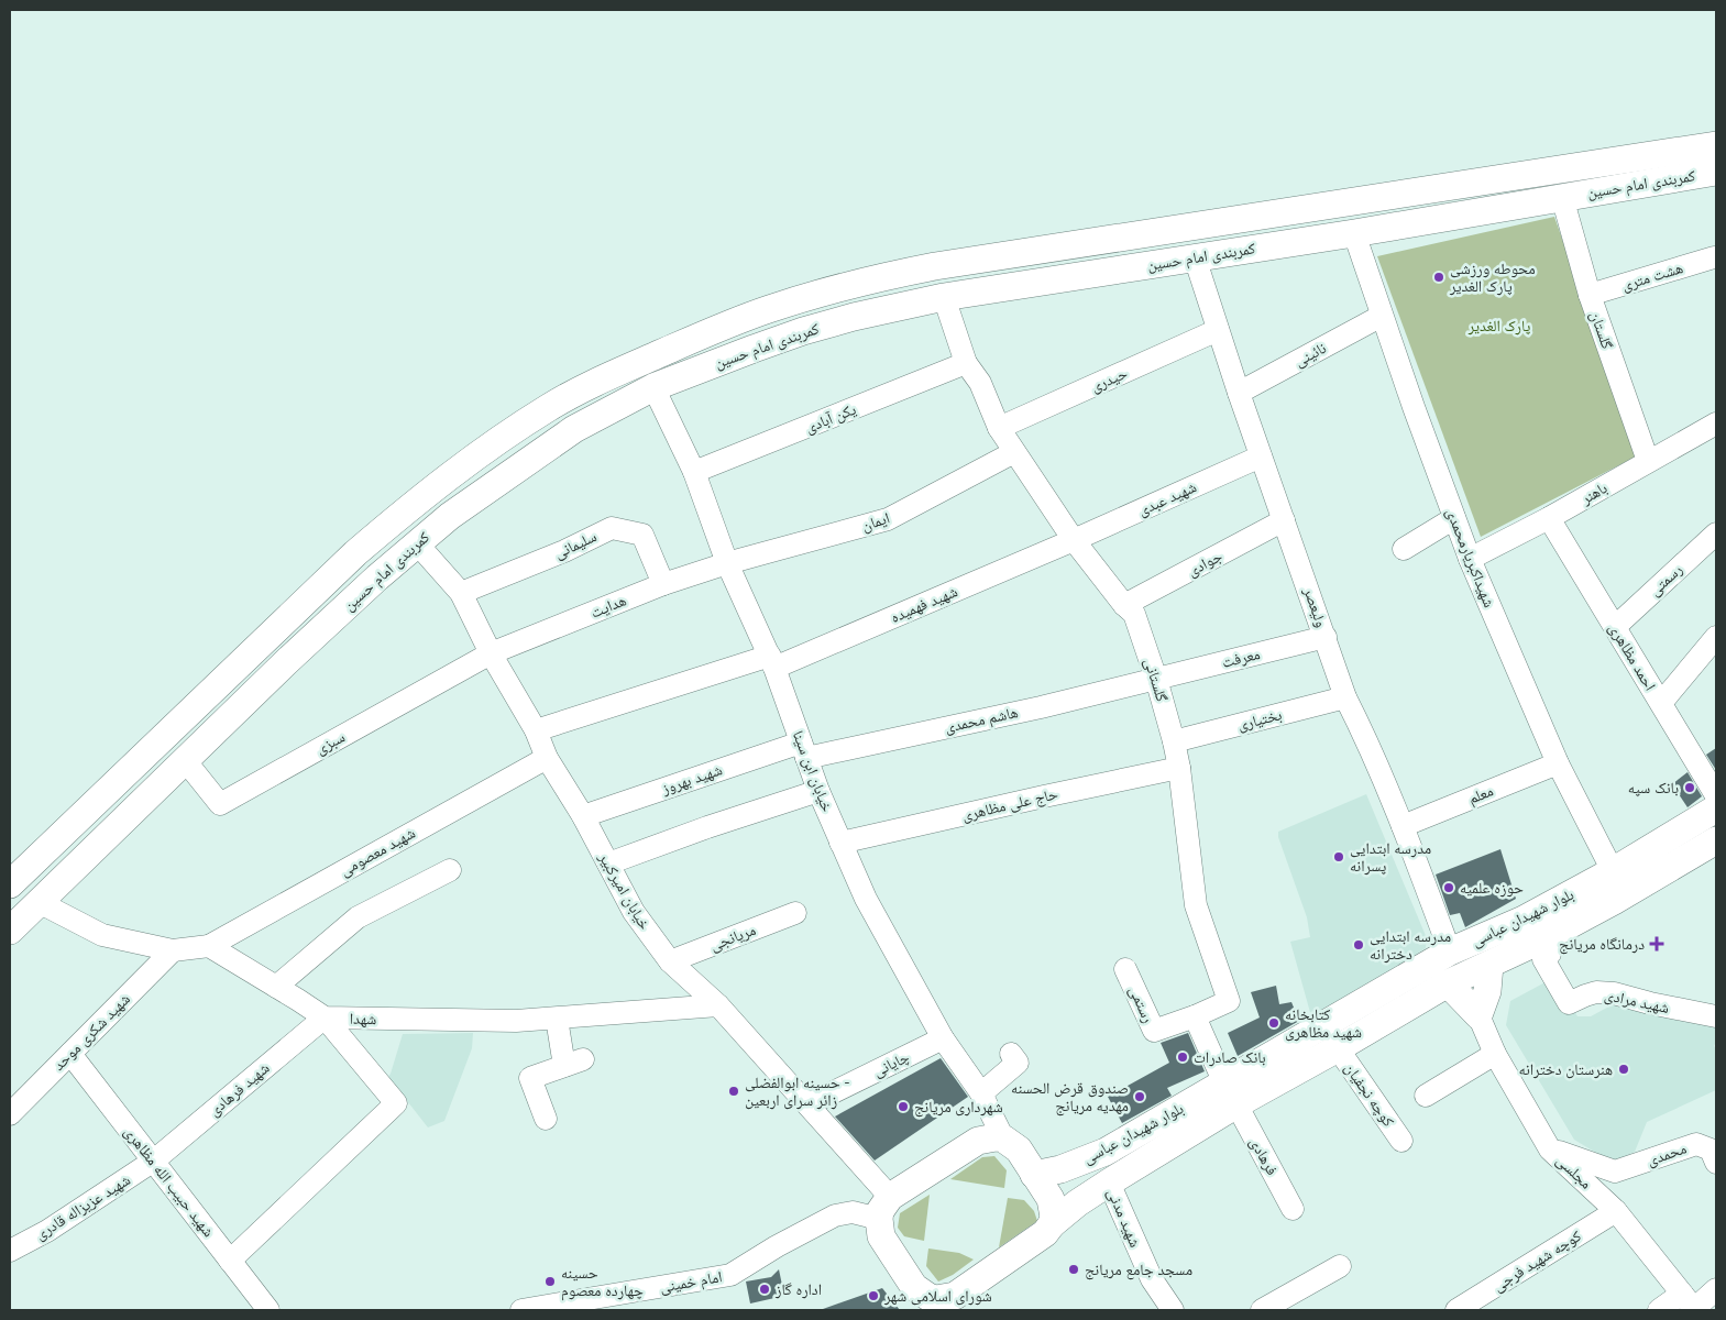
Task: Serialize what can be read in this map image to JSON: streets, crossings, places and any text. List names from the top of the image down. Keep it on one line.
{"streets":{"main road":["کمربندی امام حسین","بلوار شهیدان عباسی"],"street":["هشت متری","گلستان","نائینی","حیدری","یکن آبادی","باهنر","شهید عبدی","ایمان","سلیمانی","شهیداکبریارمحمدی","جوادی","رسمتی","شهید فهمیده","هدایت","ولیعصر","احمد مظاهری","معرفت","گلستانی","هاشم محمدی","بختیاری","سبزی","خیابان ابن سینا","شهید بهروز","معلم","حاج علی مظاهری","شهید معصومی","خیابان امیرکبیر","مریانجی","شهید مرادی","رستمی","شهدا","شهید شکری موحد","چایانی","شهید فرهادی","کوچه نجفیان","محمدی","فرهادی","مجلسی","شهید حبیب الله مظاهری","شهید عزیزاله قادری","شهید مدنی","کوچه شهید فرجی","امام خمینی"]},"crossings":[["کمربندی امام حسین","گلستان"],["کمربندی امام حسین","شهیداکبریارمحمدی"],["کمربندی امام حسین","ولیعصر"],["کمربندی امام حسین","گلستانی"],["کمربندی امام حسین","سبزی"],["کمربندی امام حسین","خیابان ابن سینا"],["کمربندی امام حسین","خیابان امیرکبیر"],["هشت متری","گلستان"],["گلستان","باهنر"],["نائینی","شهیداکبریارمحمدی"],["نائینی","ولیعصر"],["حیدری","ولیعصر"],["حیدری","گلستانی"],["یکن آبادی","گلستانی"],["یکن آبادی","خیابان ابن سینا"],["باهنر","شهیداکبریارمحمدی"],["باهنر","احمد مظاهری"],["شهید عبدی","شهید فهمیده"],["شهید عبدی","ولیعصر"],["شهید عبدی","گلستانی"],["ایمان","هدایت"],["ایمان","گلستانی"],["ایمان","خیابان ابن سینا"],["سلیمانی","هدایت"],["سلیمانی","خیابان امیرکبیر"],["شهیداکبریارمحمدی","معلم"],["شهیداکبریارمحمدی","بلوار شهیدان عباسی"],["جوادی","ولیعصر"],["جوادی","گلستانی"],["رسمتی","احمد مظاهری"],["شهید فهمیده","گلستانی"],["شهید فهمیده","خیابان ابن سینا"],["شهید فهمیده","خیابان امیرکبیر"],["هدایت","سبزی"],["هدایت","خیابان ابن سینا"],["هدایت","خیابان امیرکبیر"],["ولیعصر","معرفت"],["ولیعصر","بختیاری"],["ولیعصر","معلم"],["ولیعصر","بلوار شهیدان عباسی"],["معرفت","گلستانی"],["معرفت","هاشم محمدی"],["گلستانی","هاشم محمدی"],["گلستانی","بختیاری"],["گلستانی","حاج علی مظاهری"],["گلستانی","رستمی"],["هاشم محمدی","خیابان ابن سینا"],["هاشم محمدی","شهید بهروز"],["سبزی","خیابان امیرکبیر"],["خیابان ابن سینا","شهید بهروز"],["خیابان ابن سینا","حاج علی مظاهری"],["خیابان ابن سینا","خیابان امیرکبیر"],["خیابان ابن سینا","بلوار شهیدان عباسی"],["خیابان ابن سینا","چایانی"],["خیابان ابن سینا","امام خمینی"],["شهید بهروز","خیابان امیرکبیر"],["شهید معصومی","خیابان امیرکبیر"],["خیابان امیرکبیر","بلوار شهیدان عباسی"],["خیابان امیرکبیر","مریانجی"],["خیابان امیرکبیر","شهدا"],["خیابان امیرکبیر","چایانی"],["خیابان امیرکبیر","امام خمینی"],["بلوار شهیدان عباسی","شهید مرادی"],["بلوار شهیدان عباسی","کوچه نجفیان"],["بلوار شهیدان عباسی","فرهادی"],["بلوار شهیدان عباسی","شهید مدنی"],["بلوار شهیدان عباسی","امام خمینی"],["شهدا","شهید فرهادی"],["شهید شکری موحد","شهید حبیب الله مظاهری"],["شهید فرهادی","شهید حبیب الله مظاهری"],["شهید فرهادی","شهید عزیزاله قادری"],["محمدی","مجلسی"],["مجلسی","کوچه شهید فرجی"],["شهید حبیب الله مظاهری","شهید عزیزاله قادری"]],"parks":["پارک الغدیر"],"places":{"other":["محوطه ورزشی پارک الغدیر","بانک سپه","مدرسه ابتدایی پسرانه","حوزه علمیه","مدرسه ابتدایی دخترانه","کتابخانه شهید مظاهری","بانک صادرات","هنرستان دخترانه","حسینه ابوالفضلی - زائر سرای اربعین","صندوق قرض الحسنه مهدیه مریانج","شهرداری مریانج","مسجد جامع مریانج","حسینه چهارده معصوم","اداره گاز","شورای اسلامی شهر"],"health":["درمانگاه مریانج"]}}
